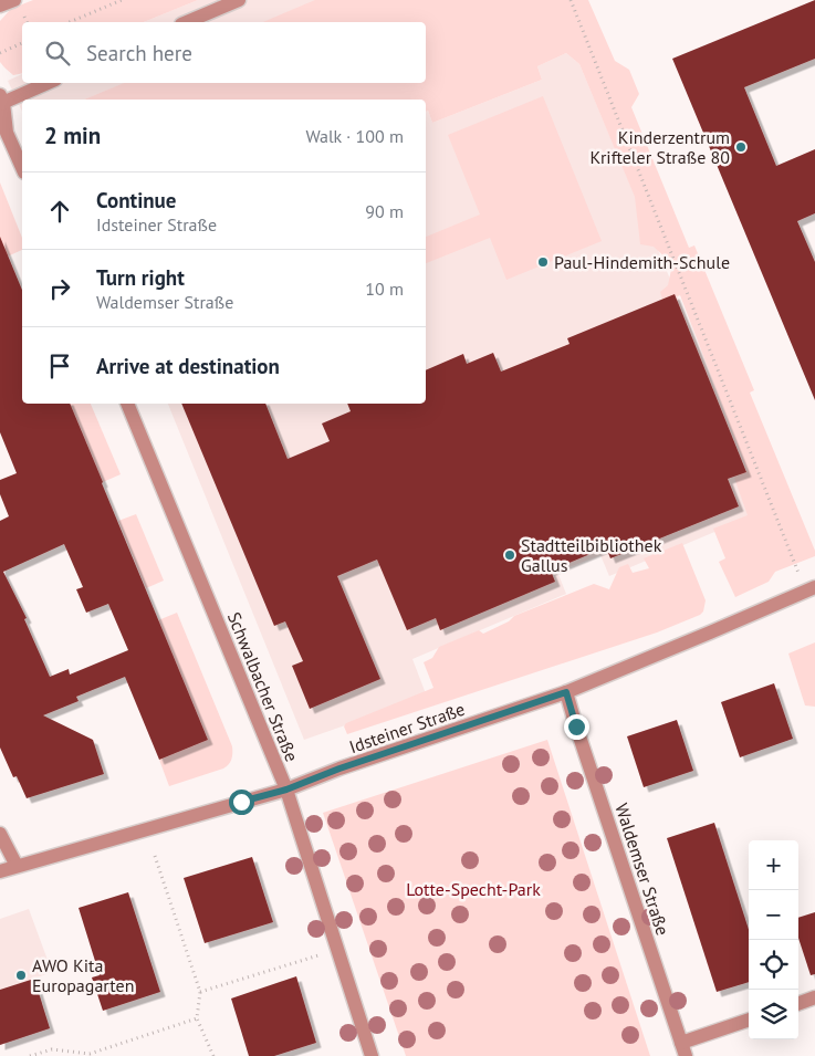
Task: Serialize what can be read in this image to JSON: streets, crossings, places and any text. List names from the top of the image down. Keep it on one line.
{"streets":{"street":["Schwalbacher Straße","Idsteiner Straße","Waldemser Straße"]},"crossings":[["Schwalbacher Straße","Idsteiner Straße"],["Idsteiner Straße","Waldemser Straße"]],"parks":["Lotte-Specht-Park"],"places":["Kinderzentrum Krifteler Straße 80","Paul-Hindemith-Schule","Stadtteilbibliothek Gallus","AWO Kita Europagarten"],"page":{"search":"Search here","heading":["2 min","Walk · 100 m"],"list":[["Continue","Idsteiner Straße","90 m"],["Turn right","Waldemser Straße","10 m"],"Arrive at destination"],"map_buttons":["+","−"]}}
